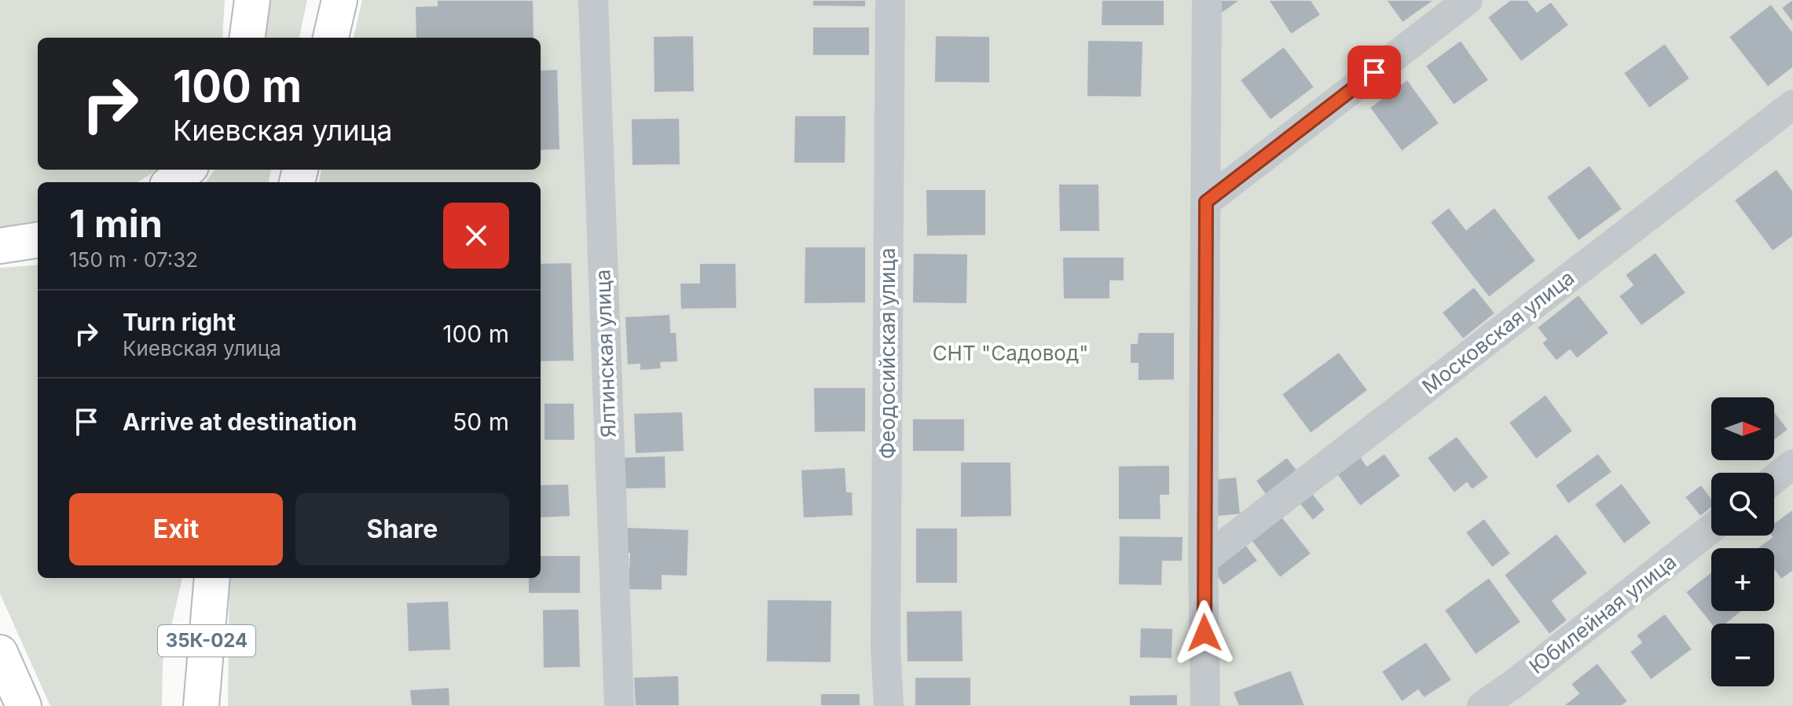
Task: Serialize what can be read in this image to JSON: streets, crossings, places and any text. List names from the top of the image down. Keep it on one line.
{"streets":{"main road":["35К-024"],"street":["Московская улица","Ялтинская улица","Феодосийская улица","Юбилейная улица"]},"parks":["СНТ \"Садовод\""],"north":"right","page":{"turn":["100 m","Киевская улица"],"heading":["1 min","150 m · 07:32"],"list":[{"name":"Turn right","note":"Киевская улица","value":"100 m"},{"name":"Arrive at destination","value":"50 m"}],"map_buttons":["+","−"],"buttons":["Exit","Share"]}}
